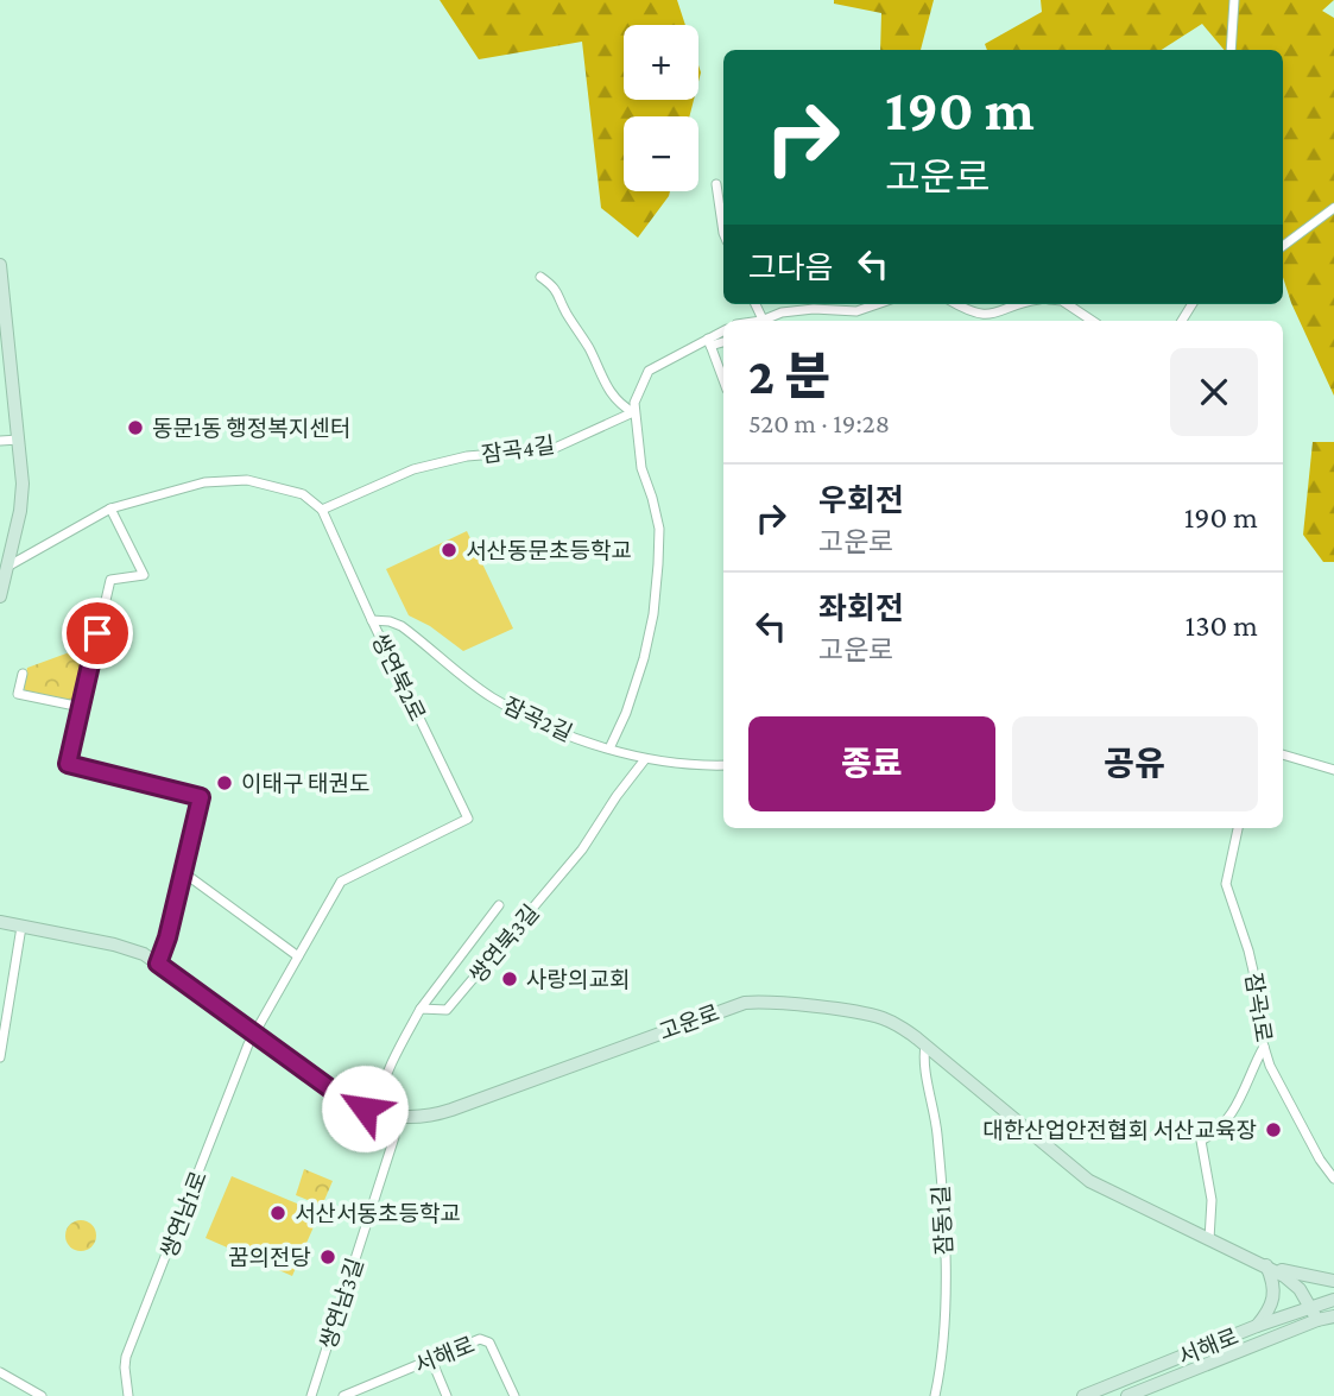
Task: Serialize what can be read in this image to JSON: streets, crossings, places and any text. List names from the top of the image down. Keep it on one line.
{"streets":{"street":["잠곡4길","쌍연북2로","잠곡2길","쌍연북3길","잠곡1로","고운로","쌍연남1로","잠동1길","쌍연남3길","서해로"]},"crossings":[["잠곡4길","쌍연북2로"],["쌍연북2로","잠곡2길"],["쌍연북2로","쌍연남1로"],["잠곡2길","쌍연북3길"],["고운로","쌍연남1로"],["고운로","잠동1길"],["고운로","쌍연남3길"],["고운로","서해로"]],"places":["동문1동 행정복지센터","서산동문초등학교","이태구 태권도","사랑의교회","대한산업안전협회 서산교육장","서산서동초등학교","꿈의전당"],"page":{"map_buttons":["+","−"],"turn":["190 m","고운로"],"then":"그다음","heading":["2 분","520 m · 19:28"],"list":[{"name":"우회전","note":"고운로","value":"190 m"},{"name":"좌회전","note":"고운로","value":"130 m"}],"buttons":["종료","공유"]}}
